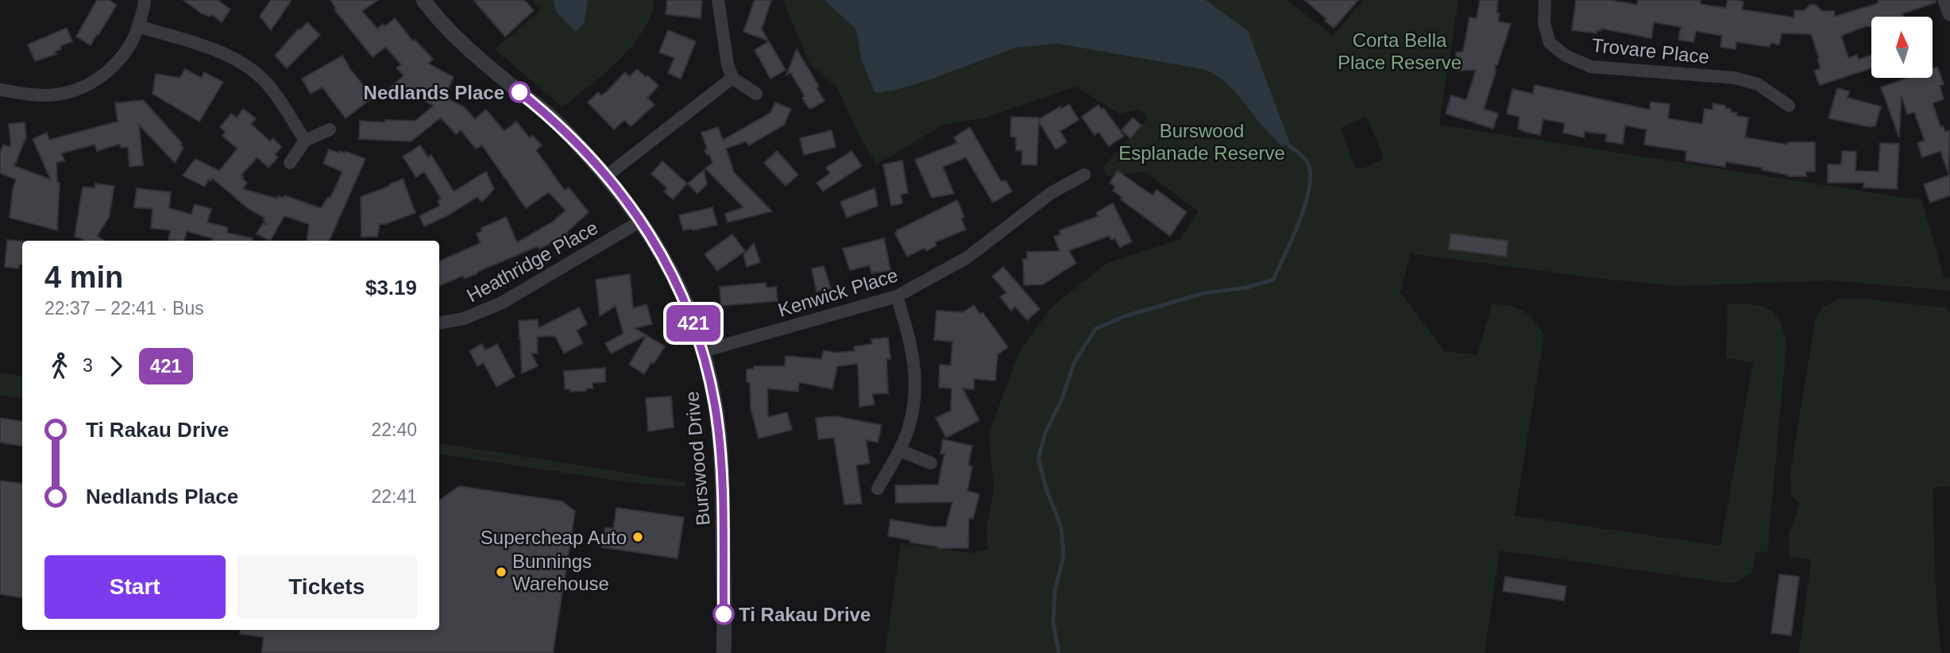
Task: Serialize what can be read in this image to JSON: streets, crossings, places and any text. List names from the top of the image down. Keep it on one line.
{"streets":{"street":["Trovare Place","Heathridge Place","Kenwick Place","Burswood Drive"]},"crossings":[["Heathridge Place","Burswood Drive"],["Kenwick Place","Burswood Drive"]],"parks":["Corta Bella Place Reserve","Burswood Esplanade Reserve"],"places":["Nedlands Place","Supercheap Auto","Bunnings Warehouse","Ti Rakau Drive"],"lines":["bus line 421"],"north":"top","page":{"on_map":"421","heading":["4 min","22:37 – 22:41 · Bus","$3.19"],"legs":["3","421"],"list":[{"name":"Ti Rakau Drive","value":"22:40"},{"name":"Nedlands Place","value":"22:41"}],"buttons":["Start","Tickets"]}}
